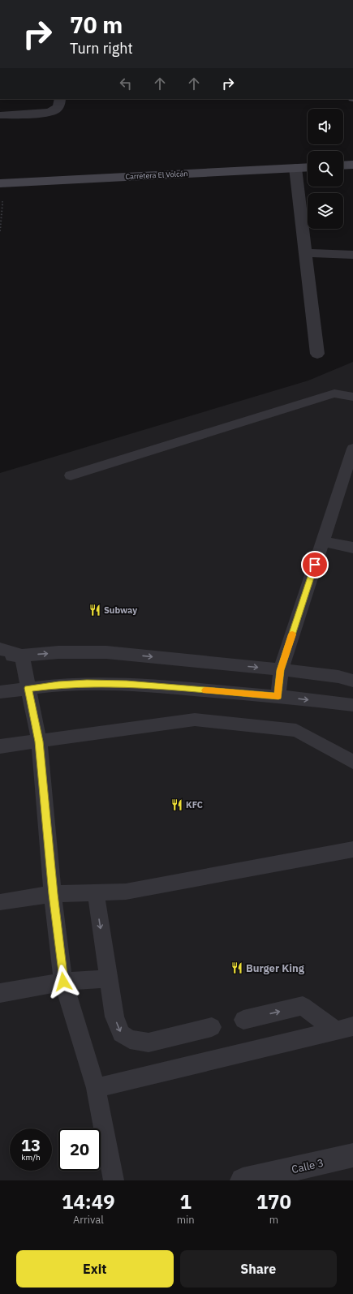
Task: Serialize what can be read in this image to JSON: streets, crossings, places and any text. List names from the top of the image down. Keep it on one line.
{"streets":{"street":["Carretera El Volcán","Calle 3"]},"places":{"restaurant":["Subway","KFC","Burger King"]},"page":{"turn":["70 m","Turn right"],"speed":"13 km/h","limit":"20","eta":["14:49","Arrival","1","min","170","m"],"buttons":["Exit","Share"]}}
